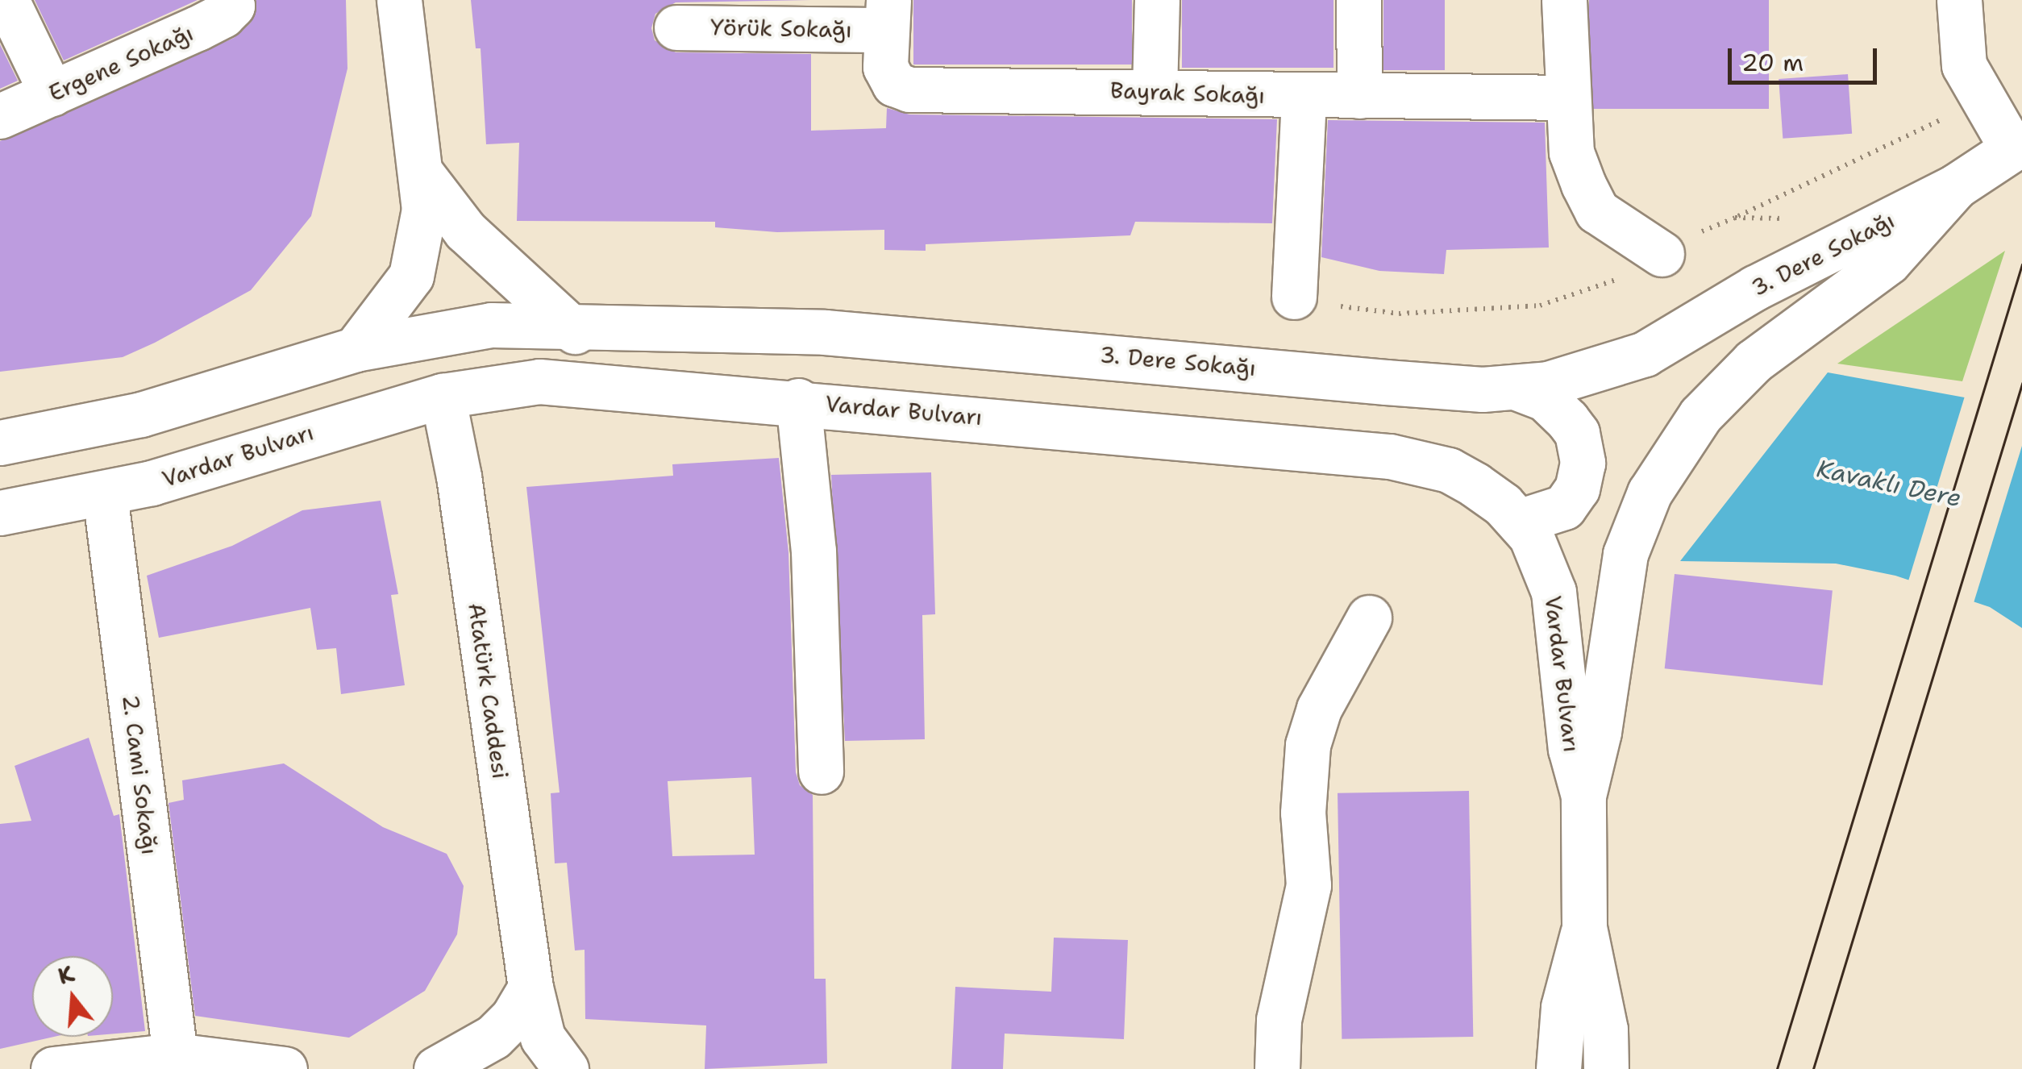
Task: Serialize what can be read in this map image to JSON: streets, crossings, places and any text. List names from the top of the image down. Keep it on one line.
{"streets":{"main road":["Yörük Sokağı","Ergene Sokağı","Bayrak Sokağı","3. Dere Sokağı","Vardar Bulvarı","Atatürk Caddesi","2. Cami Sokağı"]},"crossings":[["Yörük Sokağı","Bayrak Sokağı"],["Vardar Bulvarı","Atatürk Caddesi"],["Vardar Bulvarı","2. Cami Sokağı"]],"water":["Kavaklı Dere"],"scale_bar":"20 m","north":"top"}
